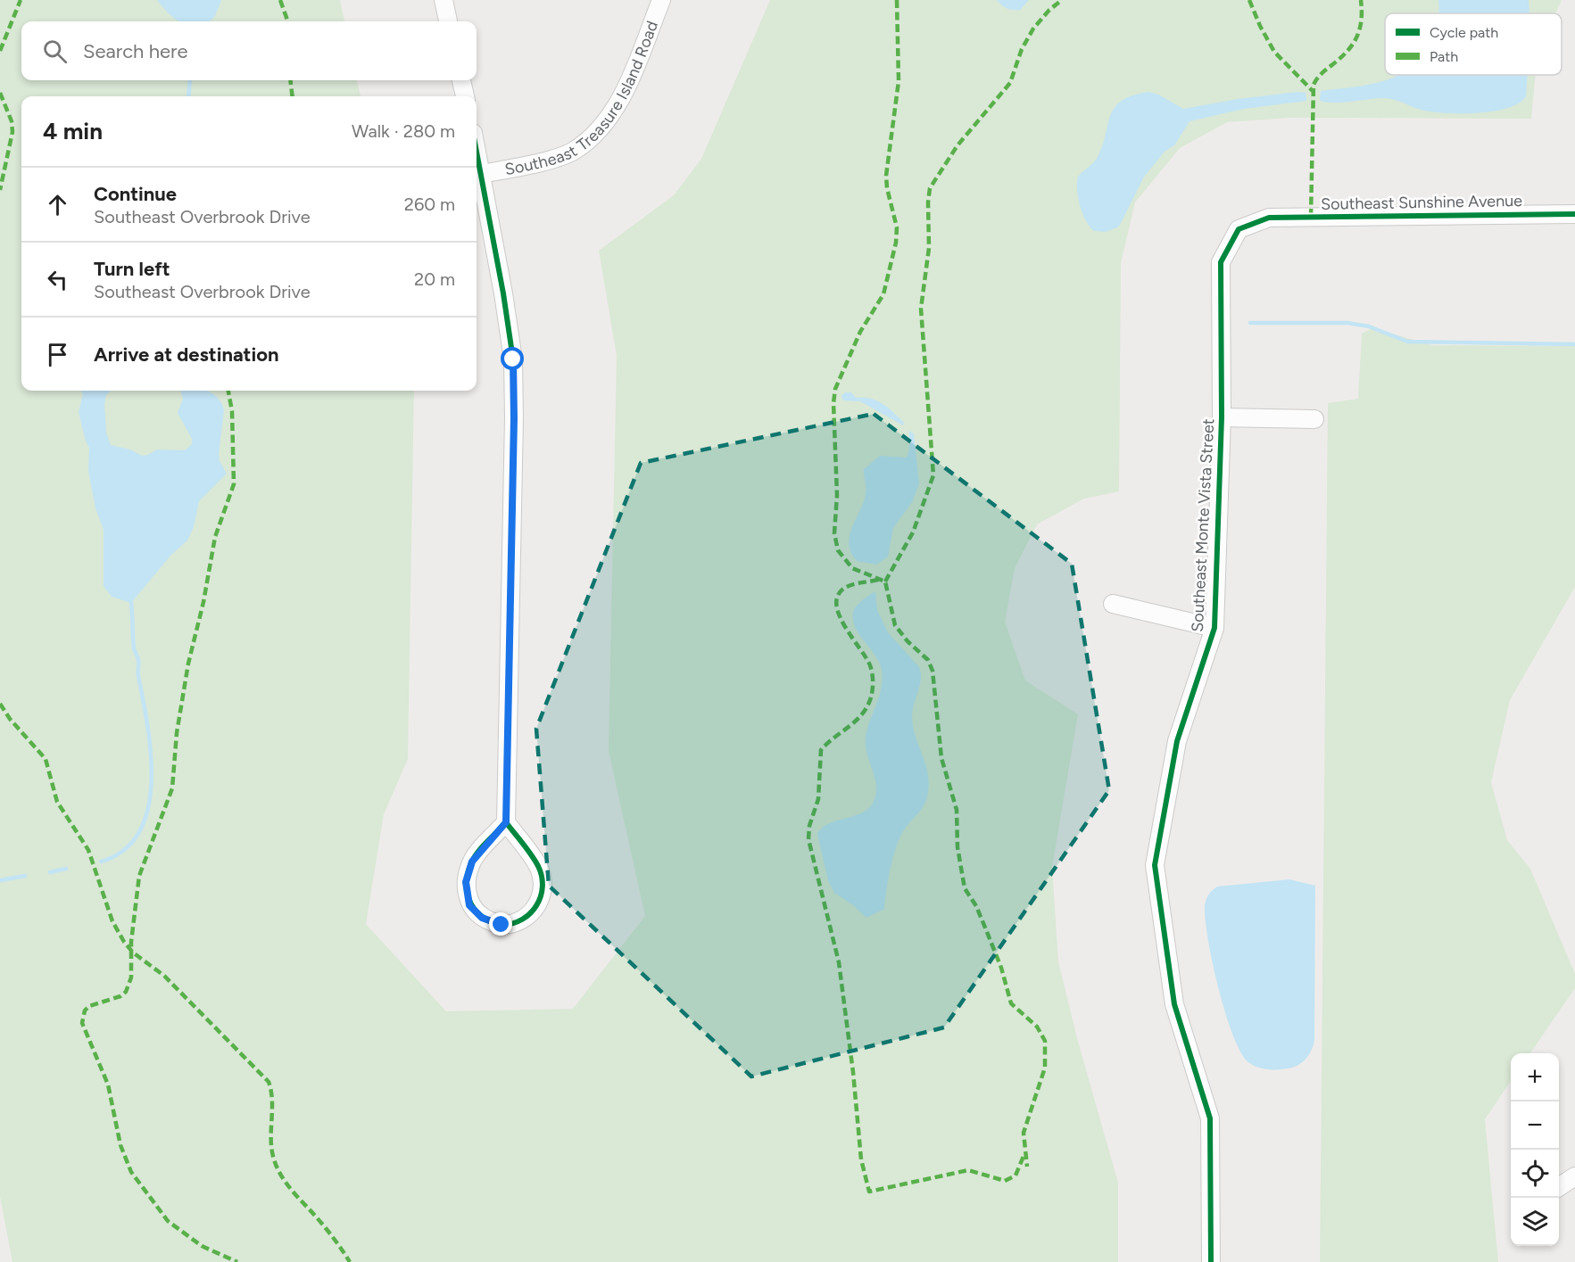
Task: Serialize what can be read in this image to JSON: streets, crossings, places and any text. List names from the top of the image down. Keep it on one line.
{"streets":{"street":["Southeast Treasure Island Road","Southeast Sunshine Avenue","Southeast Monte Vista Street"]},"crossings":[["Southeast Sunshine Avenue","Southeast Monte Vista Street"]],"legend":["Cycle path","Path"],"page":{"search":"Search here","heading":["4 min","Walk · 280 m"],"list":[["Continue","Southeast Overbrook Drive","260 m"],["Turn left","Southeast Overbrook Drive","20 m"],"Arrive at destination"],"map_buttons":["+","−"]}}
